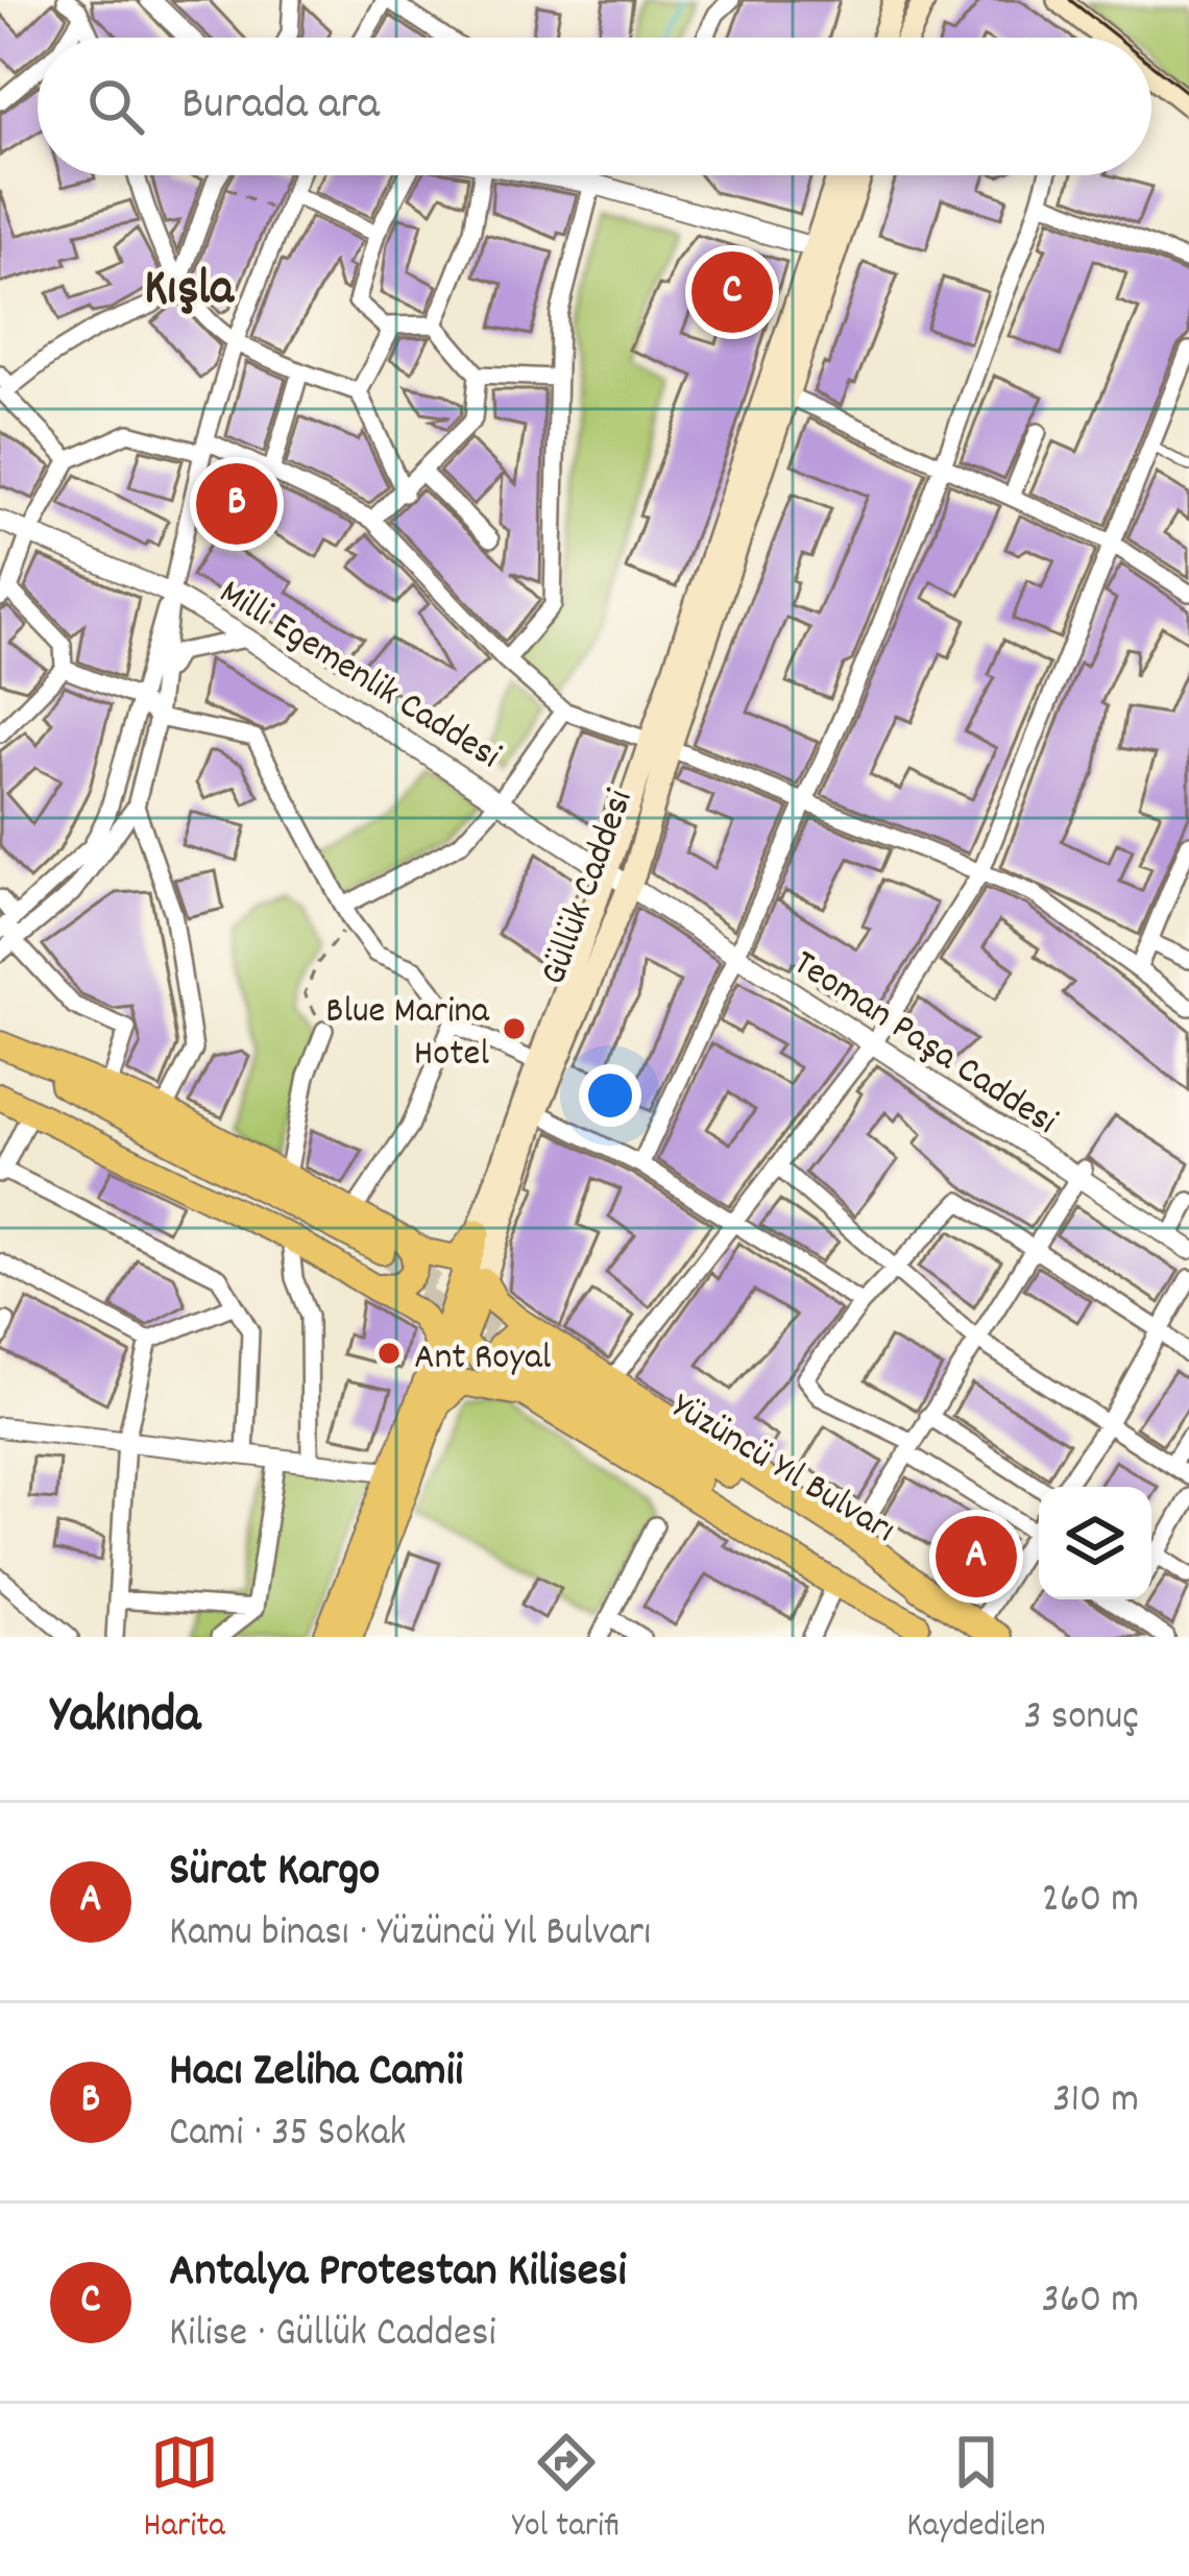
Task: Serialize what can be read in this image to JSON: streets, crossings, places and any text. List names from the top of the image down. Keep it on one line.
{"streets":{"main road":["Güllük Caddesi","Yüzüncü Yıl Bulvarı"],"street":["Milli Egemenlik Caddesi","Teoman Paşa Caddesi"]},"crossings":[["Milli Egemenlik Caddesi","Güllük Caddesi"],["Milli Egemenlik Caddesi","Teoman Paşa Caddesi"],["Güllük Caddesi","Teoman Paşa Caddesi"]],"districts":["Kışla"],"places":["Blue Marina Hotel","Ant Royal"],"page":{"search":"Burada ara","pins":["C","B","A"],"heading":["Yakında","3 sonuç"],"list":[{"mark":"A","name":"Sürat Kargo","note":"Kamu binası · Yüzüncü Yıl Bulvarı","value":"260 m"},{"mark":"B","name":"Hacı Zeliha Camii","note":"Cami · 35 Sokak","value":"310 m"},{"mark":"C","name":"Antalya Protestan Kilisesi","note":"Kilise · Güllük Caddesi","value":"360 m"}],"nav":["Harita","Yol tarifi","Kaydedilen"]}}
